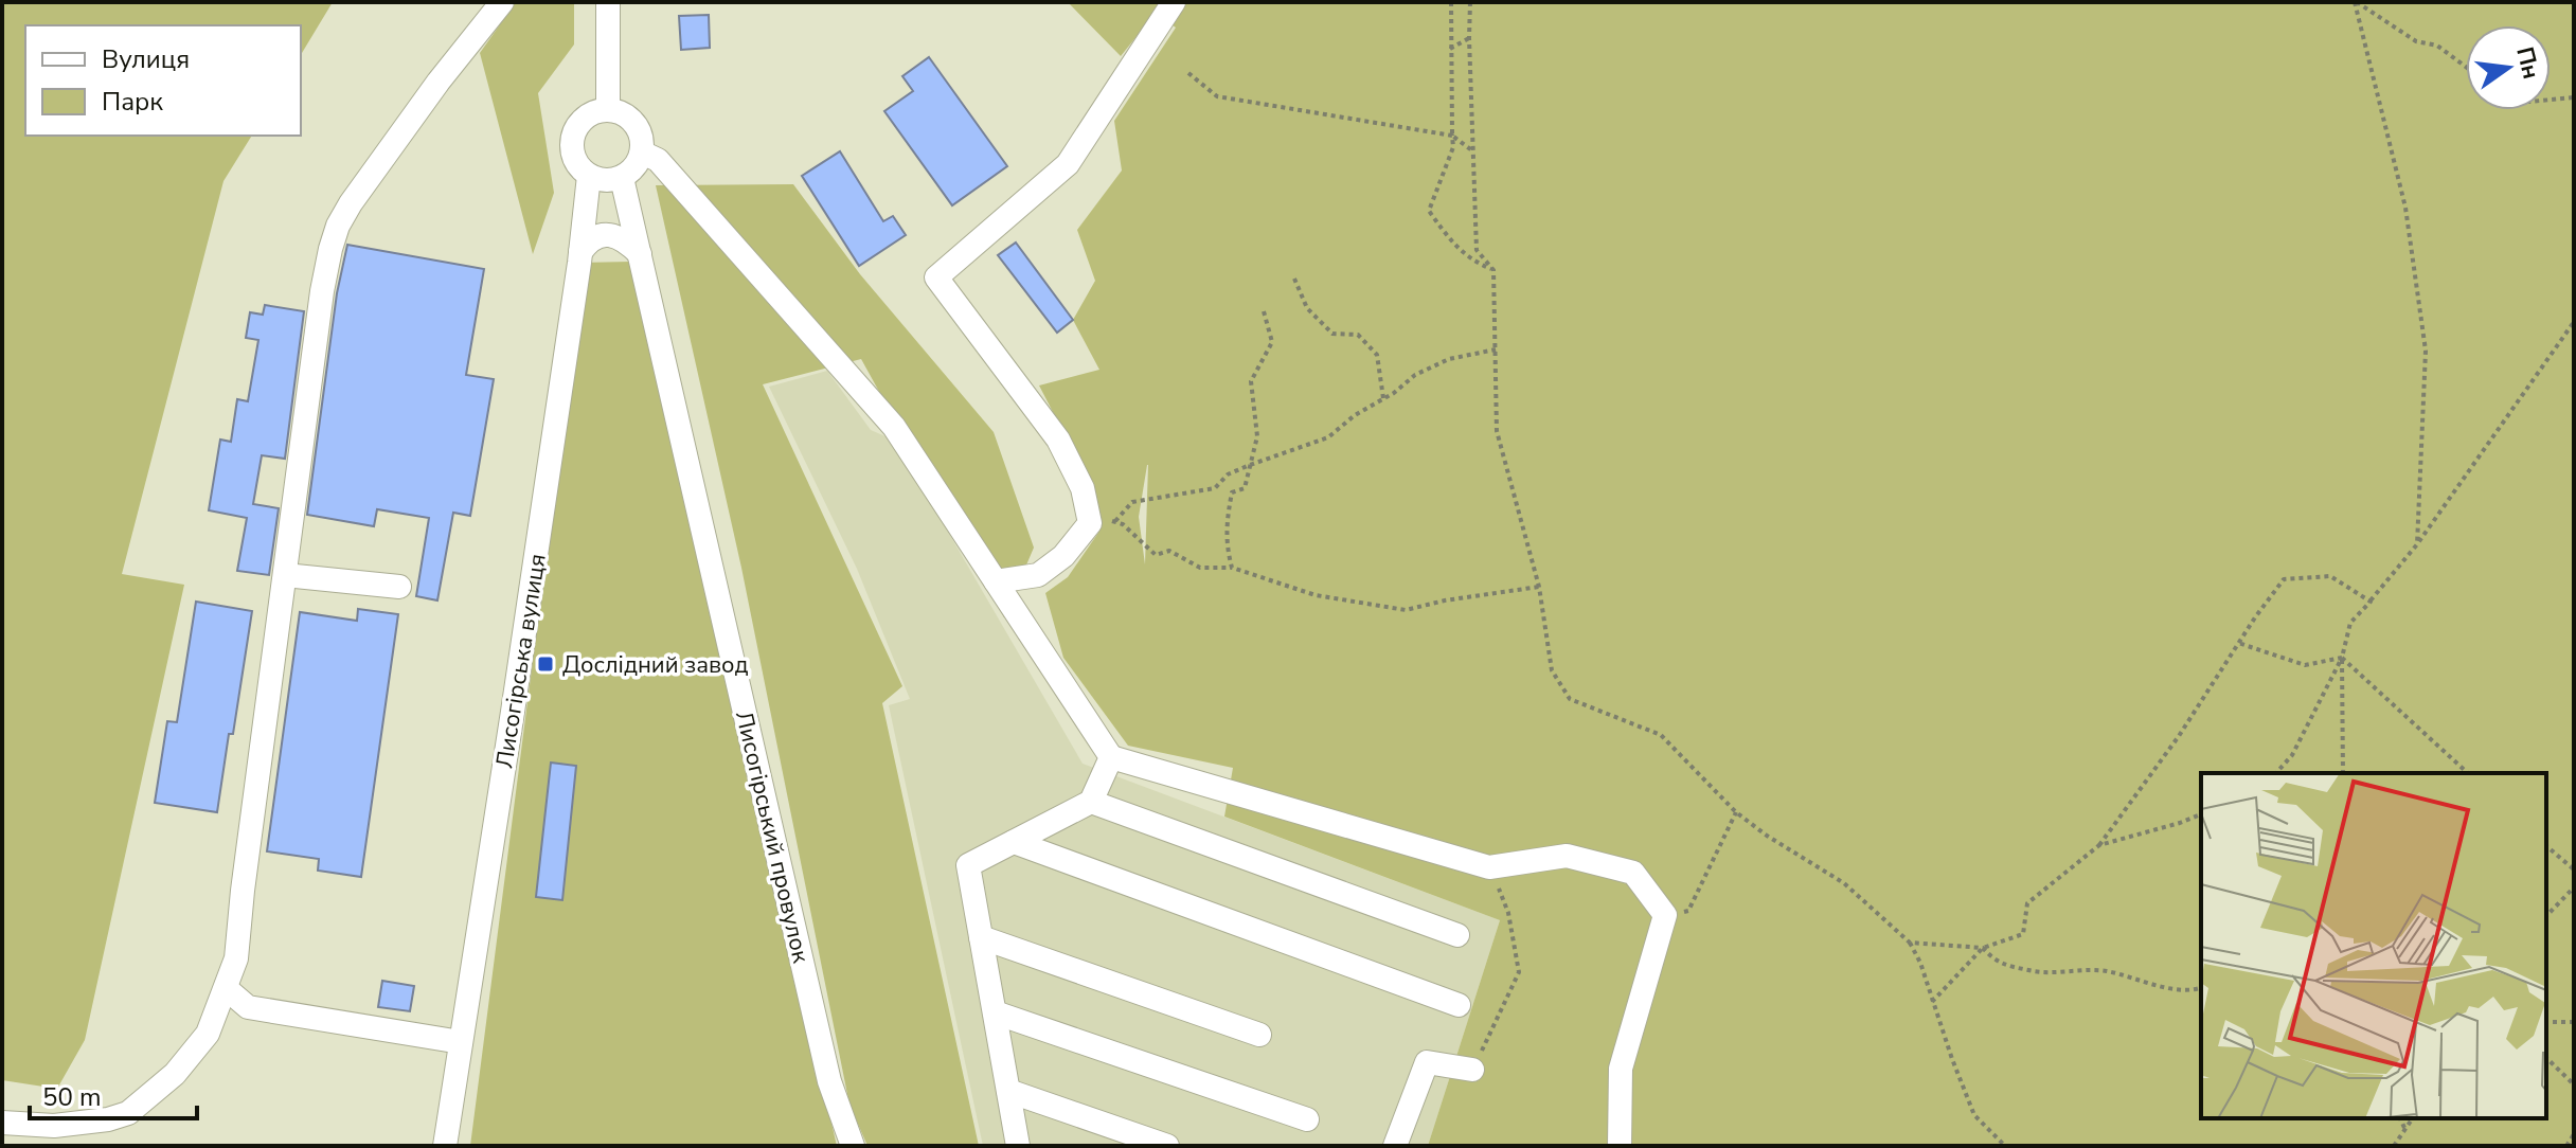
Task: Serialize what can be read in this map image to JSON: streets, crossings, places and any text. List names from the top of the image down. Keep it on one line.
{"streets":{"street":["Лисогірська вулиця","Лисогірський провулок"]},"crossings":[["Лисогірська вулиця","Лисогірський провулок"]],"places":{"transit":["Дослідний завод"]},"legend":["Вулиця","Парк"],"scale_bar":"50 m","north":"right"}
